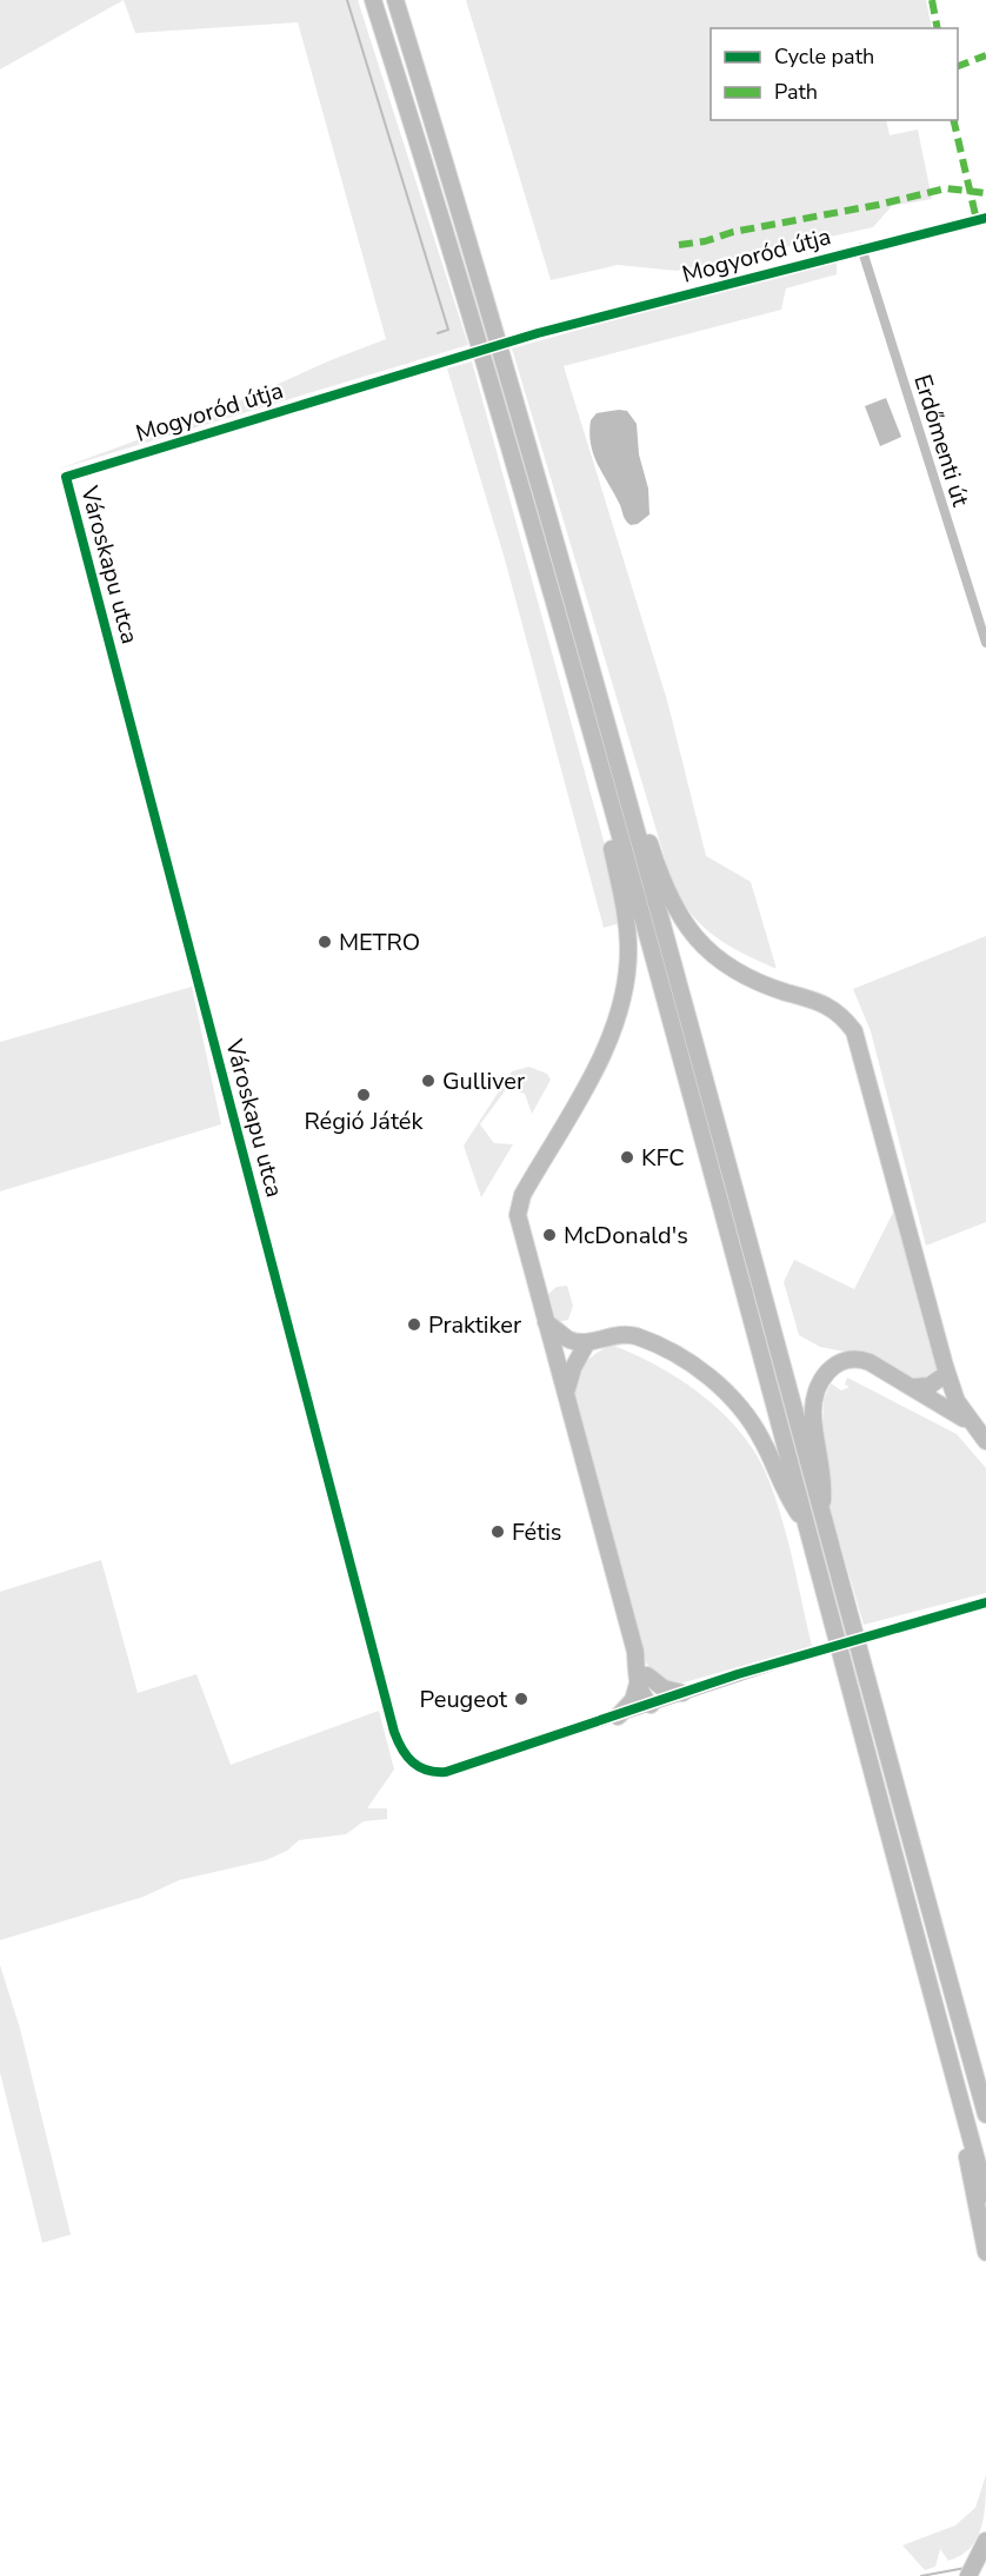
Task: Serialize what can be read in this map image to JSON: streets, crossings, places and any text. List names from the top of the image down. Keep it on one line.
{"streets":{"street":["Mogyoród útja","Erdőmenti út","Városkapu utca"]},"crossings":[["Mogyoród útja","Erdőmenti út"],["Mogyoród útja","Városkapu utca"]],"places":["METRO","Gulliver","Régió Játék","KFC","McDonald's","Praktiker","Fétis","Peugeot"],"legend":["Cycle path","Path"]}
